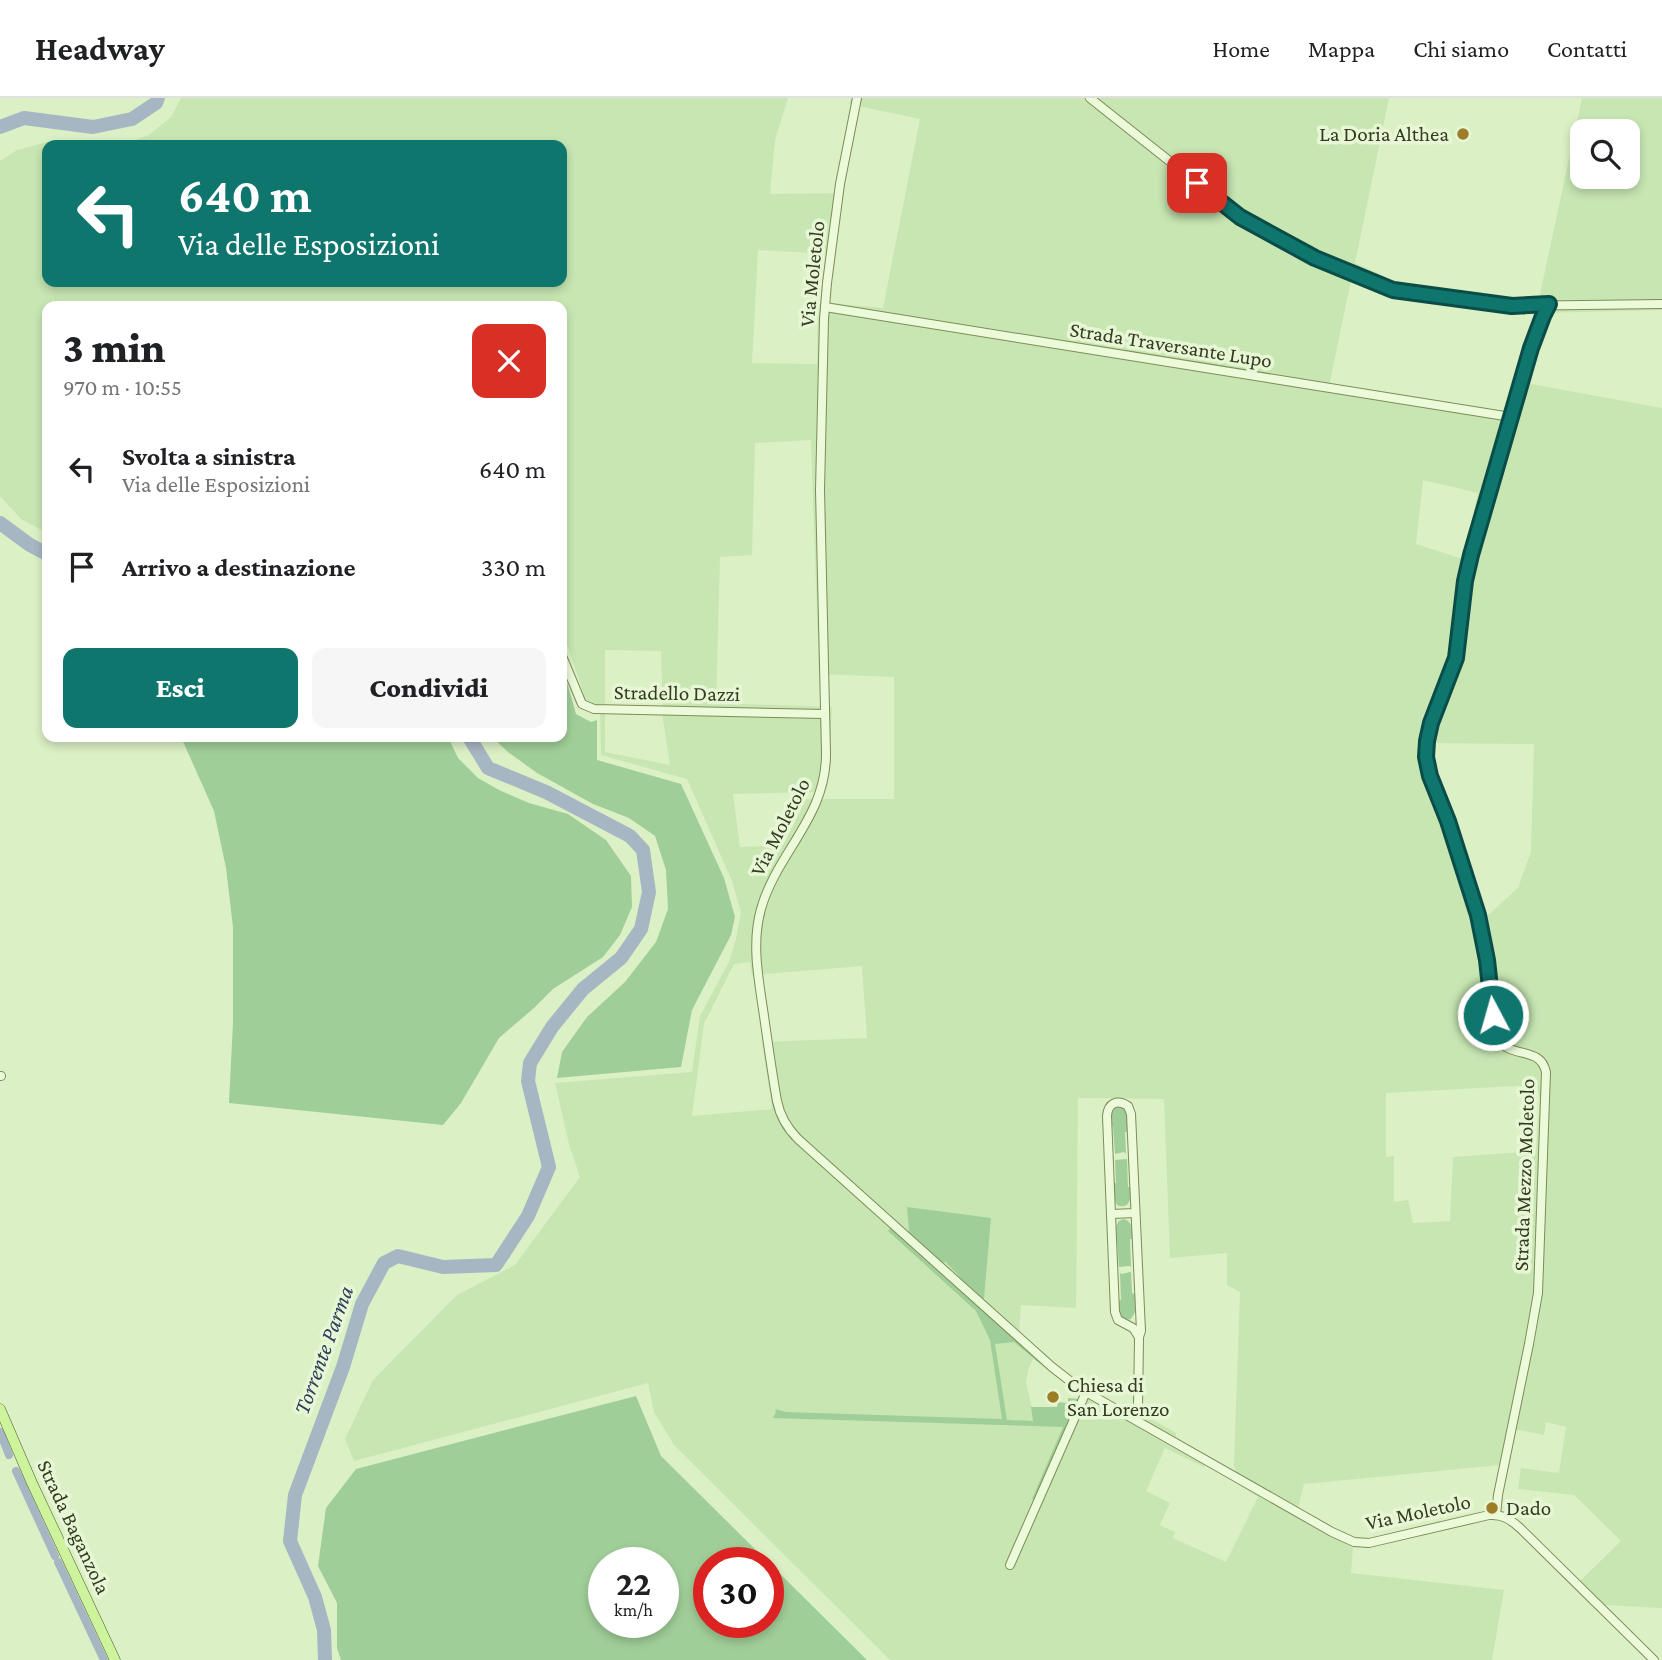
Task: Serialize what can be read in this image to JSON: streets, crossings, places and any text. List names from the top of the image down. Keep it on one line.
{"streets":{"main road":["Strada Baganzola"],"street":["Via Moletolo","Strada Traversante Lupo","Stradello Dazzi","Strada Mezzo Moletolo"]},"crossings":[["Via Moletolo","Strada Traversante Lupo"],["Via Moletolo","Stradello Dazzi"],["Via Moletolo","Strada Mezzo Moletolo"],["Strada Traversante Lupo","Strada Mezzo Moletolo"]],"water":["Torrente Parma"],"places":["La Doria Althea","Chiesa di San Lorenzo","Dado"],"page":{"header":"Headway","nav":["Home","Mappa","Chi siamo","Contatti"],"turn":["640 m","Via delle Esposizioni"],"heading":["3 min","970 m · 10:55"],"list":[{"name":"Svolta a sinistra","note":"Via delle Esposizioni","value":"640 m"},{"name":"Arrivo a destinazione","value":"330 m"}],"buttons":["Esci","Condividi"],"speed":"22 km/h","limit":"30"}}
